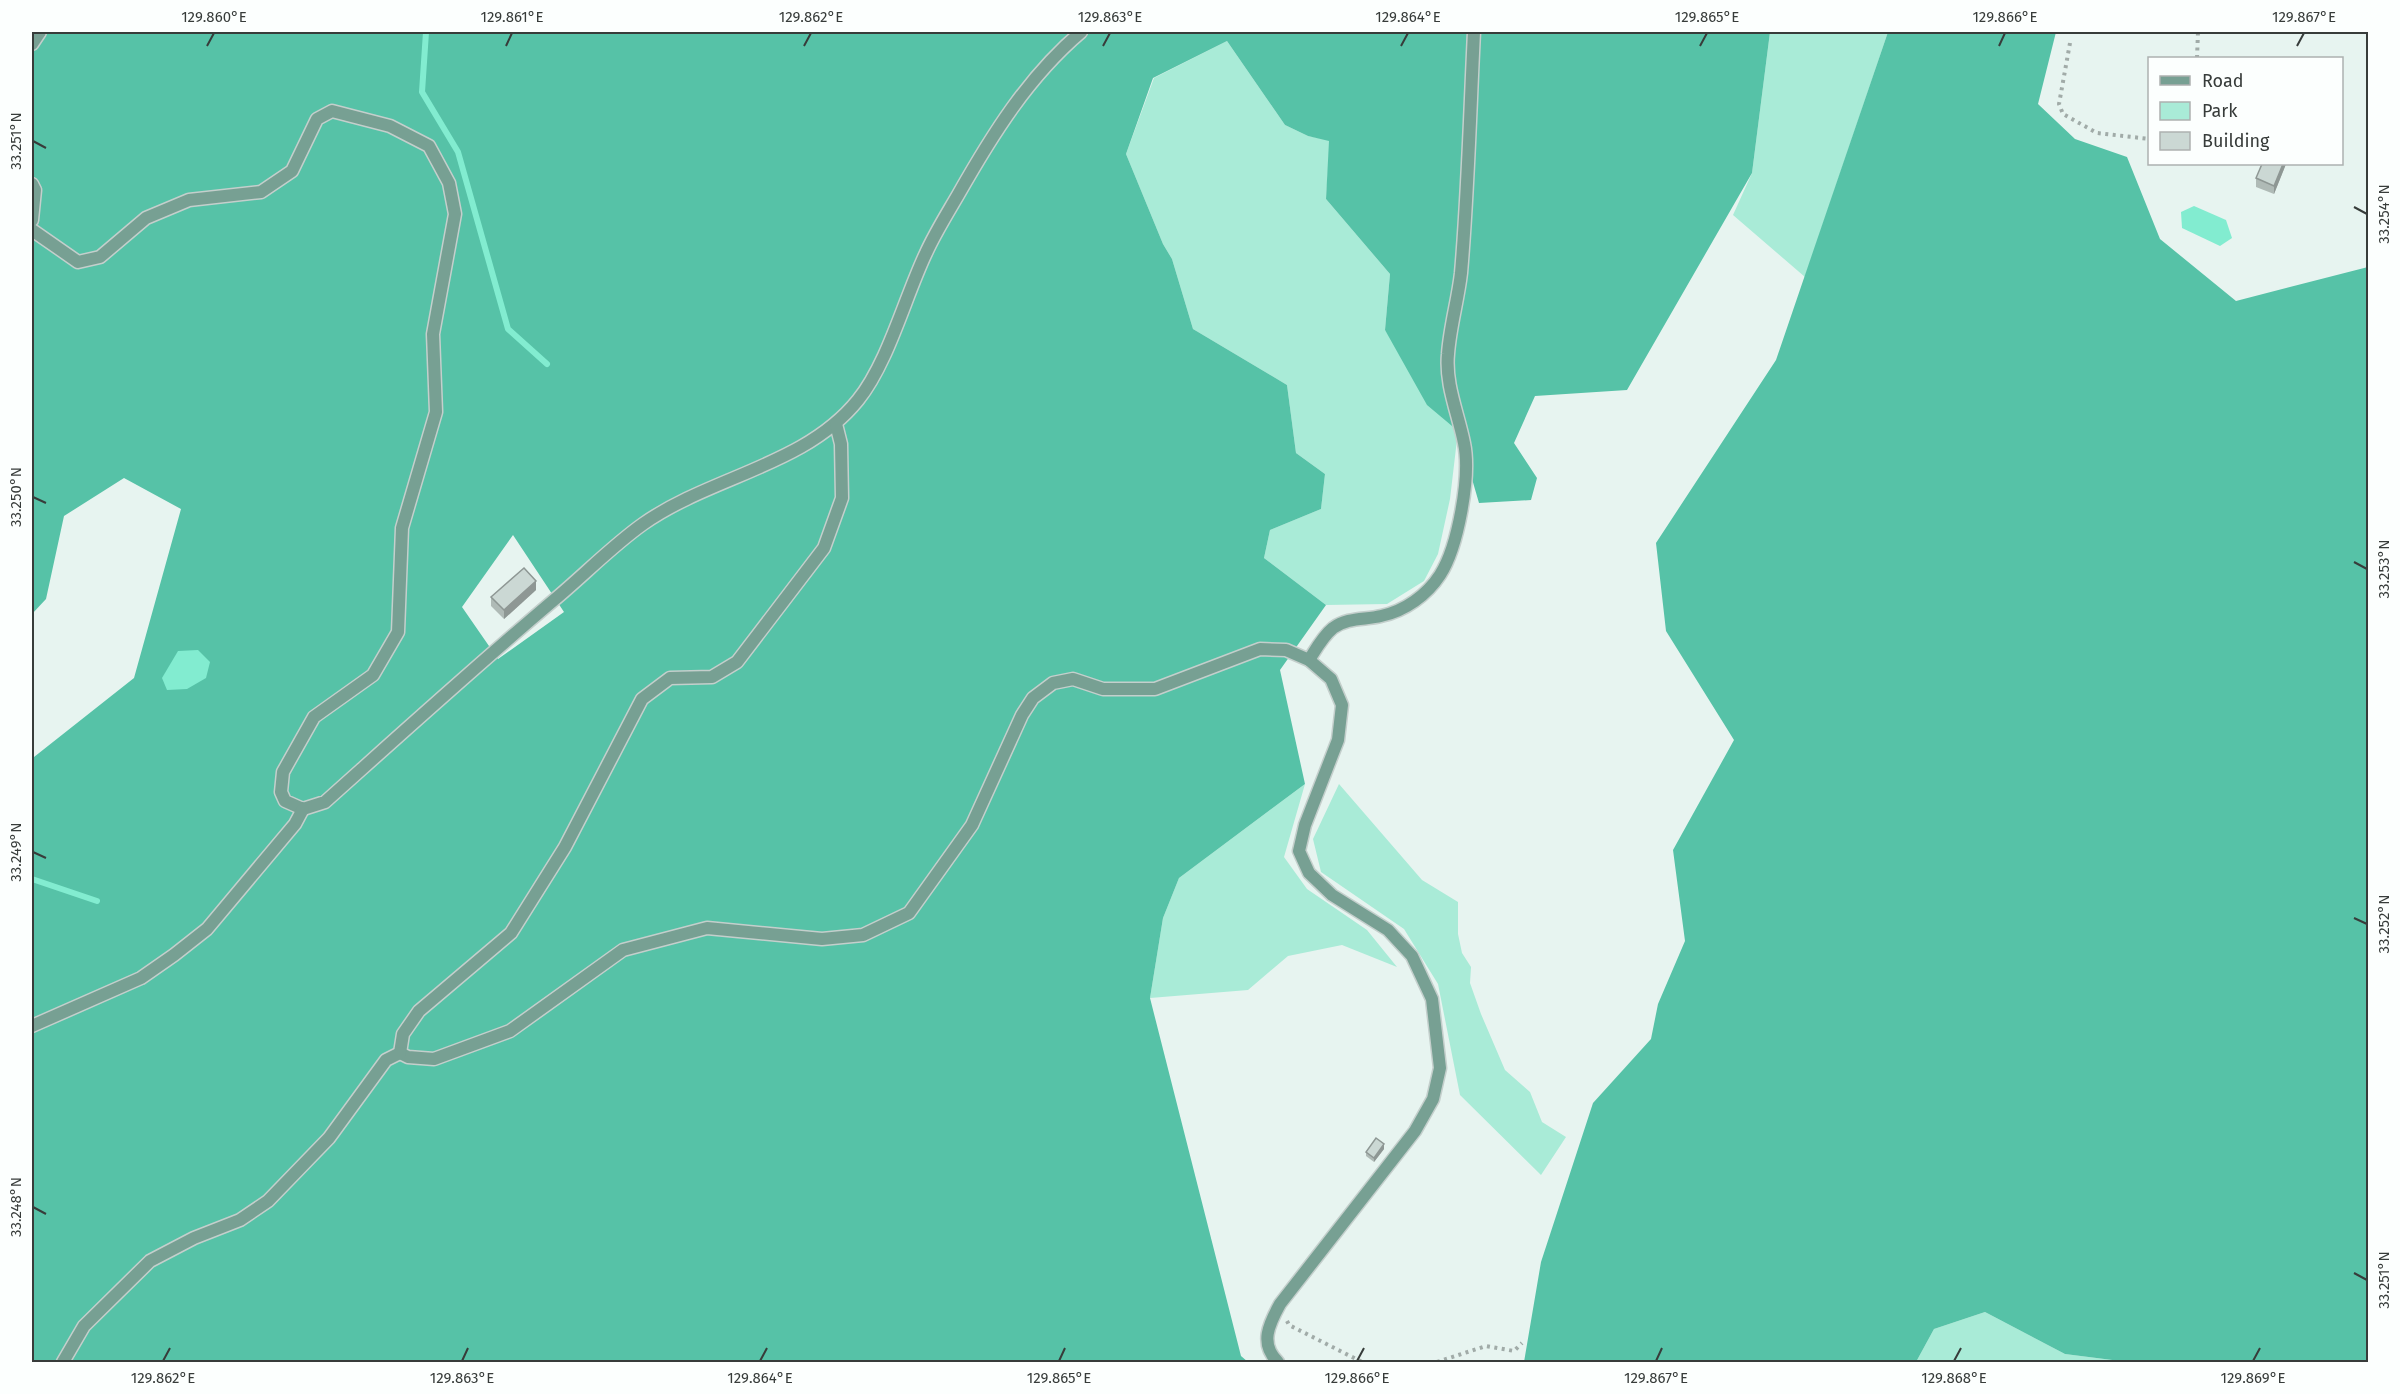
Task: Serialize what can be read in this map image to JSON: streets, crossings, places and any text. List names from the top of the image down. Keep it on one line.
{"legend":["Road","Park","Building"],"coordinates":["129.860°E","129.861°E","129.862°E","129.863°E","129.864°E","129.865°E","129.866°E","129.867°E","33.251°N","33.254°N","33.250°N","33.253°N","33.249°N","33.252°N","33.248°N","129.868°E","129.869°E"]}
